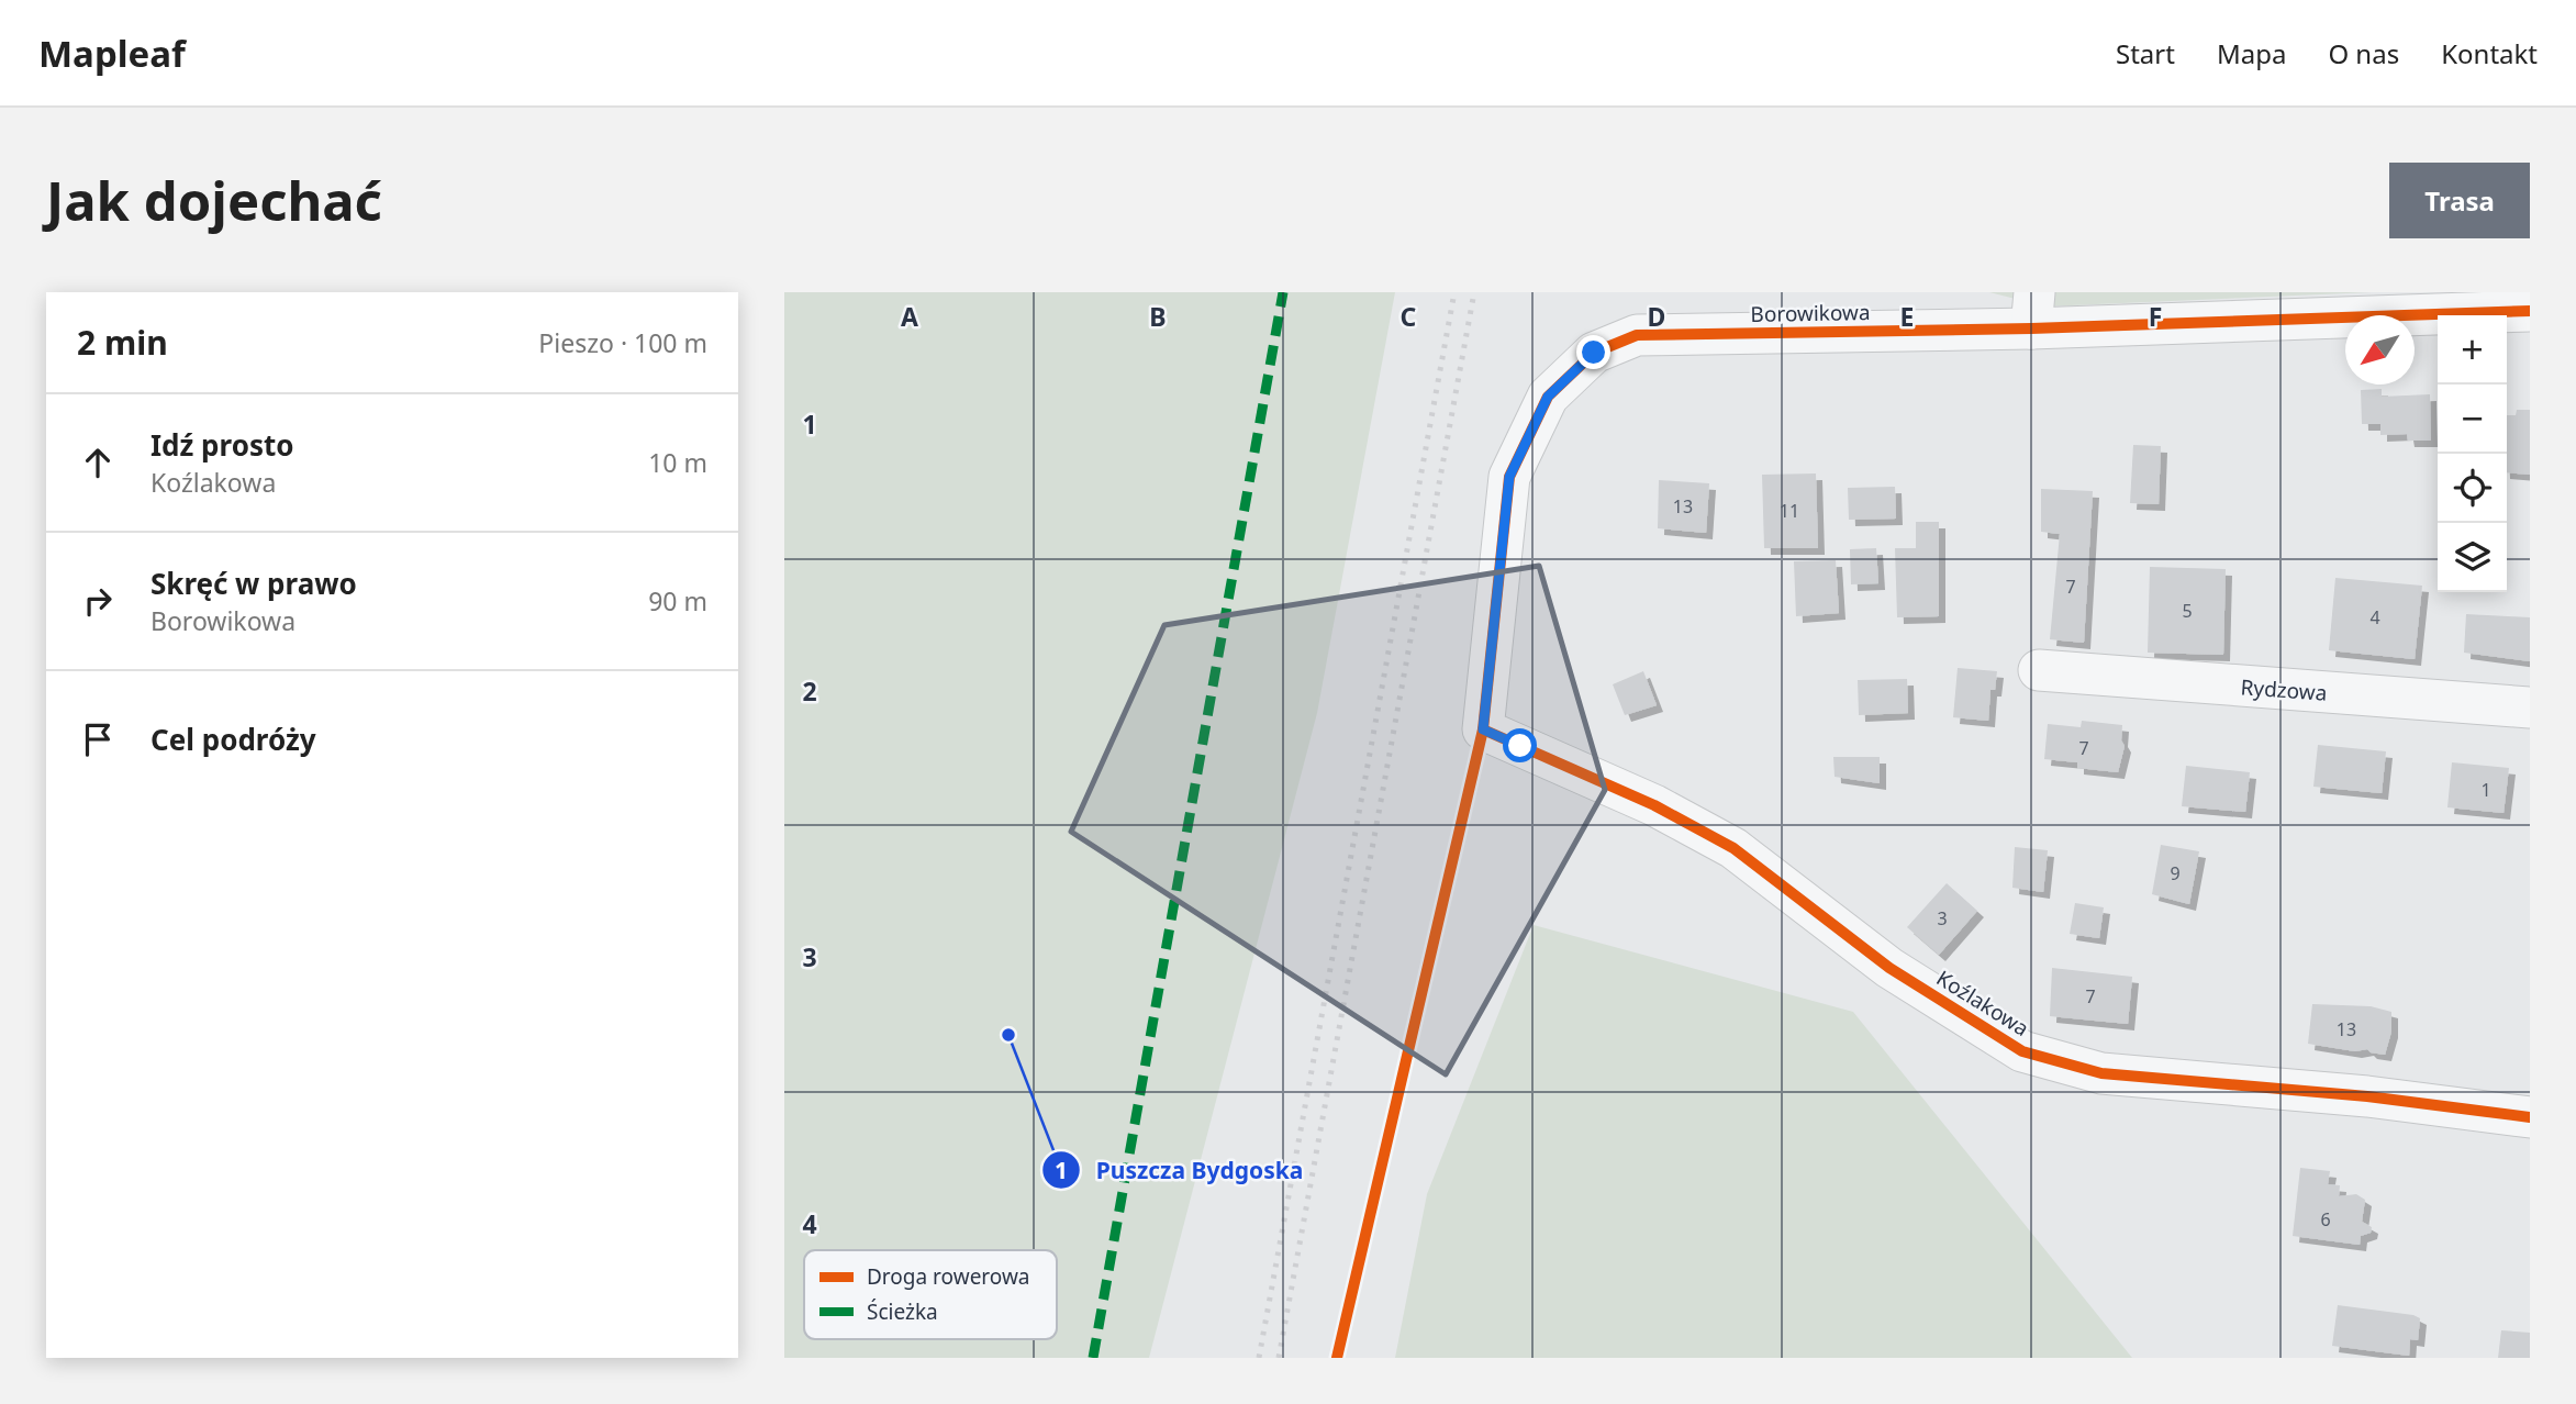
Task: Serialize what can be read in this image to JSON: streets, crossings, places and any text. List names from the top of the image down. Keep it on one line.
{"streets":{"street":["Borowikowa","Rydzowa","Koźlakowa"]},"crossings":[["Borowikowa","Koźlakowa"]],"places":["Puszcza Bydgoska"],"house_numbers":["13","11","7","5","4","7","1","9","3","7","13","6"],"legend":["Droga rowerowa","Ścieżka"],"north":"bottom left","page":{"header":"Mapleaf","nav":["Start","Mapa","O nas","Kontakt"],"buttons":"Trasa","title":"Jak dojechać","heading":["2 min","Pieszo · 100 m"],"map_buttons":["+","−"],"list":[["Idź prosto","Koźlakowa","10 m"],["Skręć w prawo","Borowikowa","90 m"],"Cel podróży"]},"grid":{"columns":["A","B","C","D","E","F"],"rows":["1","2","3","4"]}}
